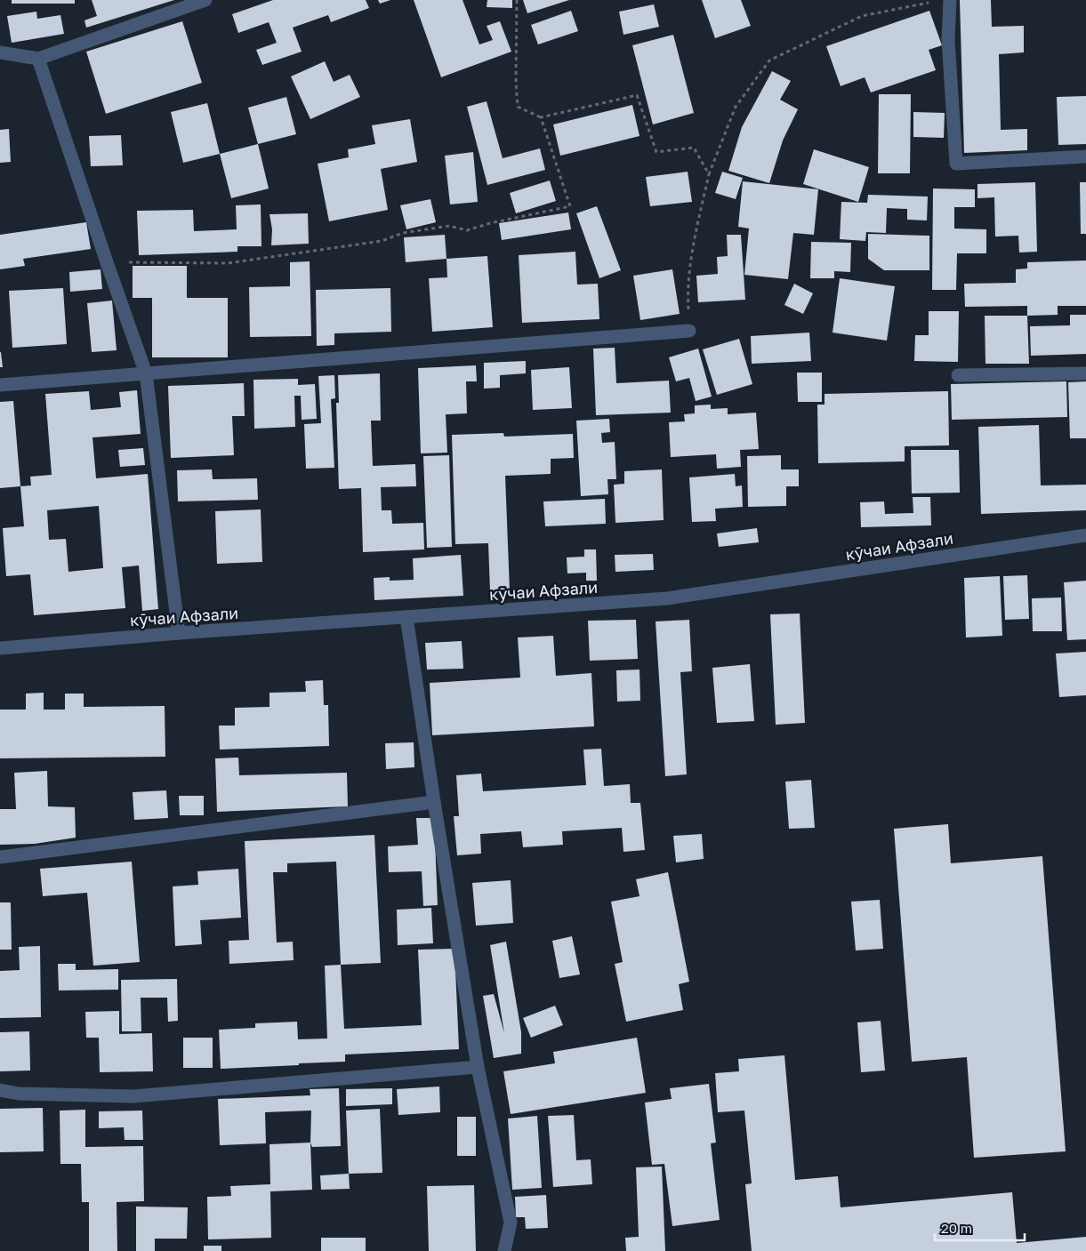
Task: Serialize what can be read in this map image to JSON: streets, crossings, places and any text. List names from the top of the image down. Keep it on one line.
{"streets":{"street":["кӯчаи Афзали"]},"scale_bar":"20 m"}
